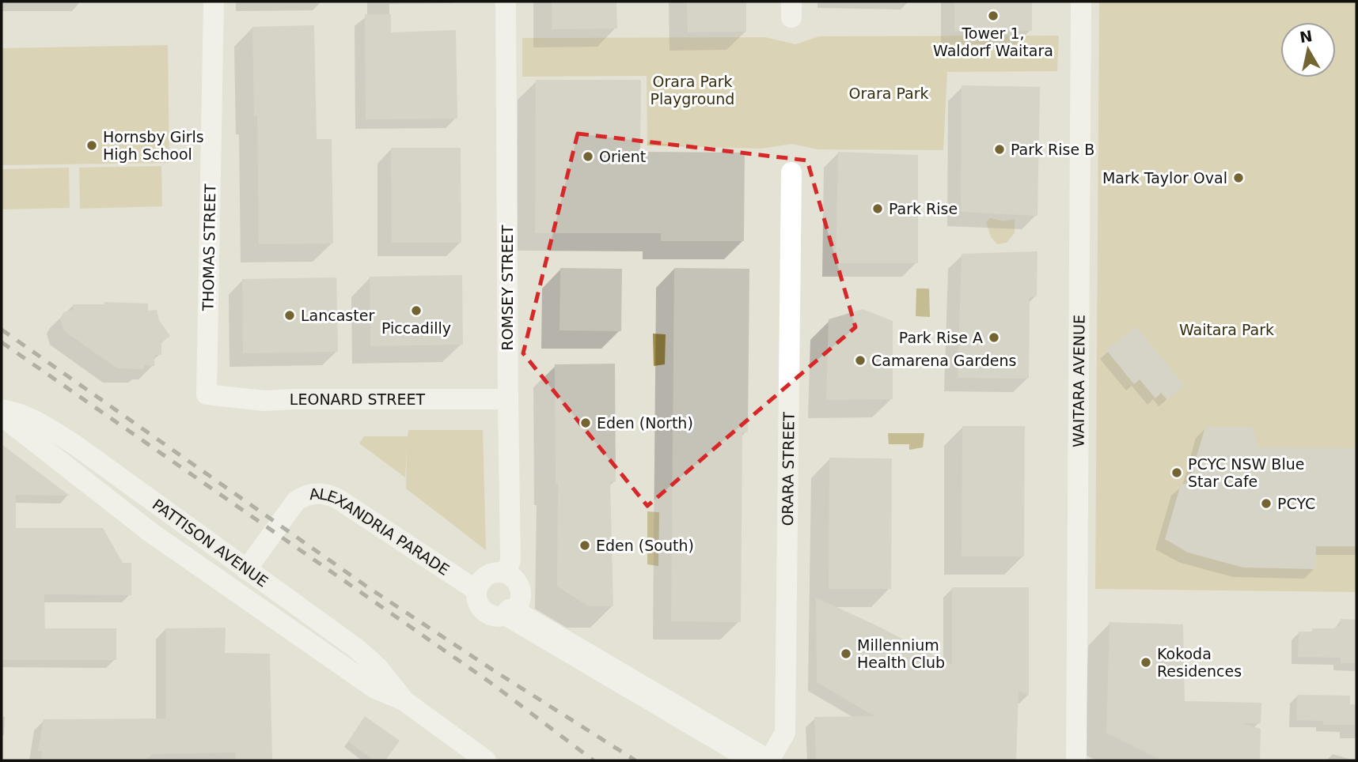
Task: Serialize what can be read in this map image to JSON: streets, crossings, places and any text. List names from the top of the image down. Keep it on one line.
{"streets":{"street":["THOMAS STREET","ROMSEY STREET","WAITARA AVENUE","LEONARD STREET","ORARA STREET","ALEXANDRIA PARADE","PATTISON AVENUE"]},"crossings":[["THOMAS STREET","LEONARD STREET"],["ROMSEY STREET","LEONARD STREET"],["ROMSEY STREET","ALEXANDRIA PARADE"],["ALEXANDRIA PARADE","PATTISON AVENUE"]],"parks":["Orara Park Playground","Orara Park","Waitara Park"],"places":["Tower 1, Waldorf Waitara","Hornsby Girls High School","Park Rise B","Orient","Mark Taylor Oval","Park Rise","Piccadilly","Lancaster","Park Rise A","Camarena Gardens","Eden (North)","PCYC NSW Blue Star Cafe","PCYC","Eden (South)","Millennium Health Club","Kokoda Residences"],"north":"top"}
